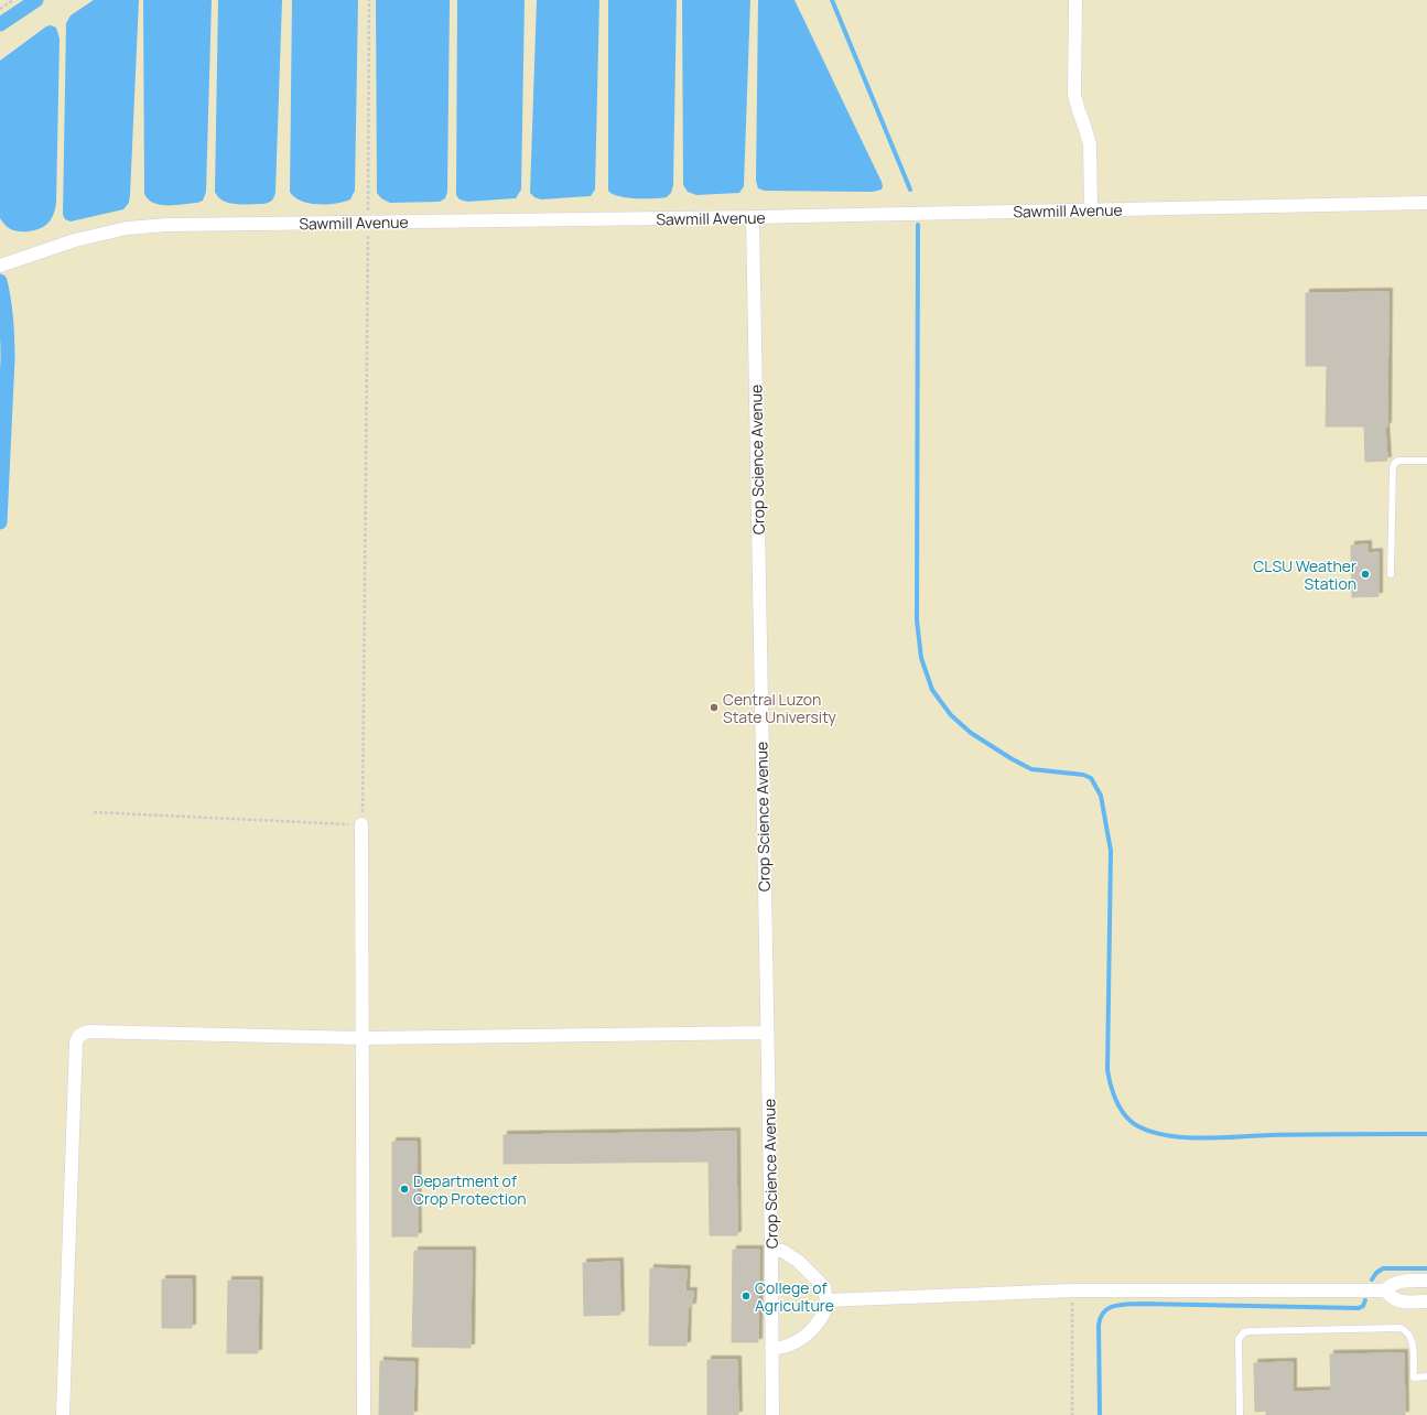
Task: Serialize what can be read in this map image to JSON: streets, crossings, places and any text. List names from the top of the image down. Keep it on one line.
{"streets":{"street":["Sawmill Avenue","Crop Science Avenue"]},"crossings":[["Sawmill Avenue","Crop Science Avenue"]],"places":["CLSU Weather Station","Central Luzon State University","Department of Crop Protection","College of Agriculture"]}
